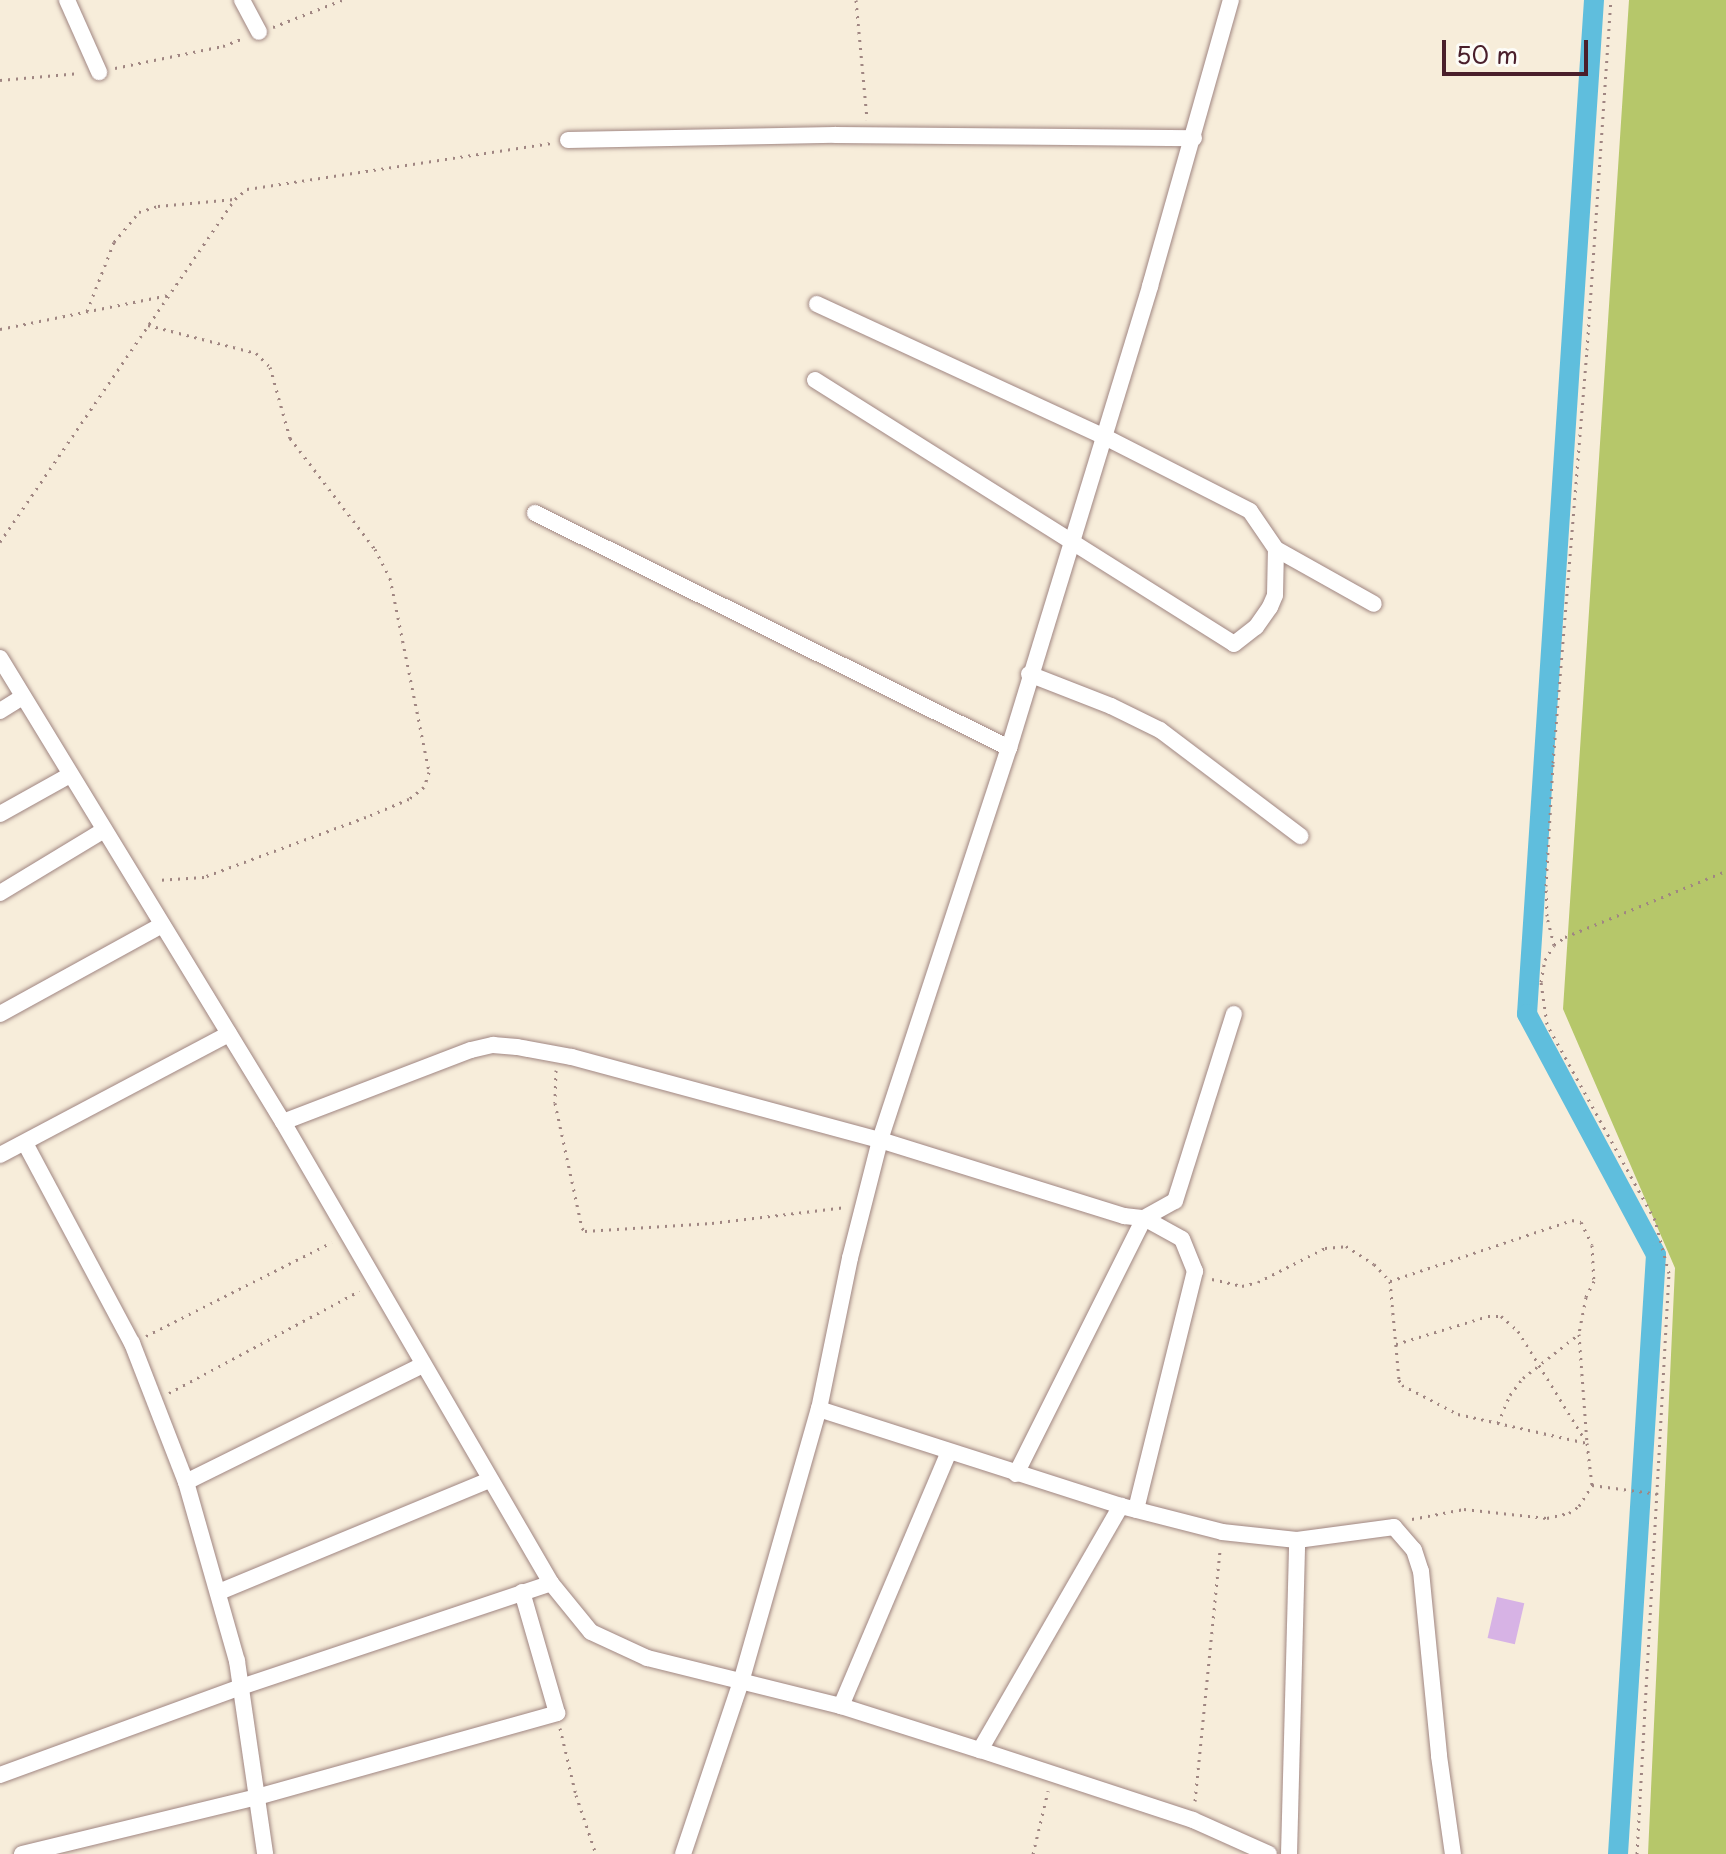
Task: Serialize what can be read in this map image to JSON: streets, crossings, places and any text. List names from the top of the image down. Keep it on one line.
{"scale_bar":"50 m"}
